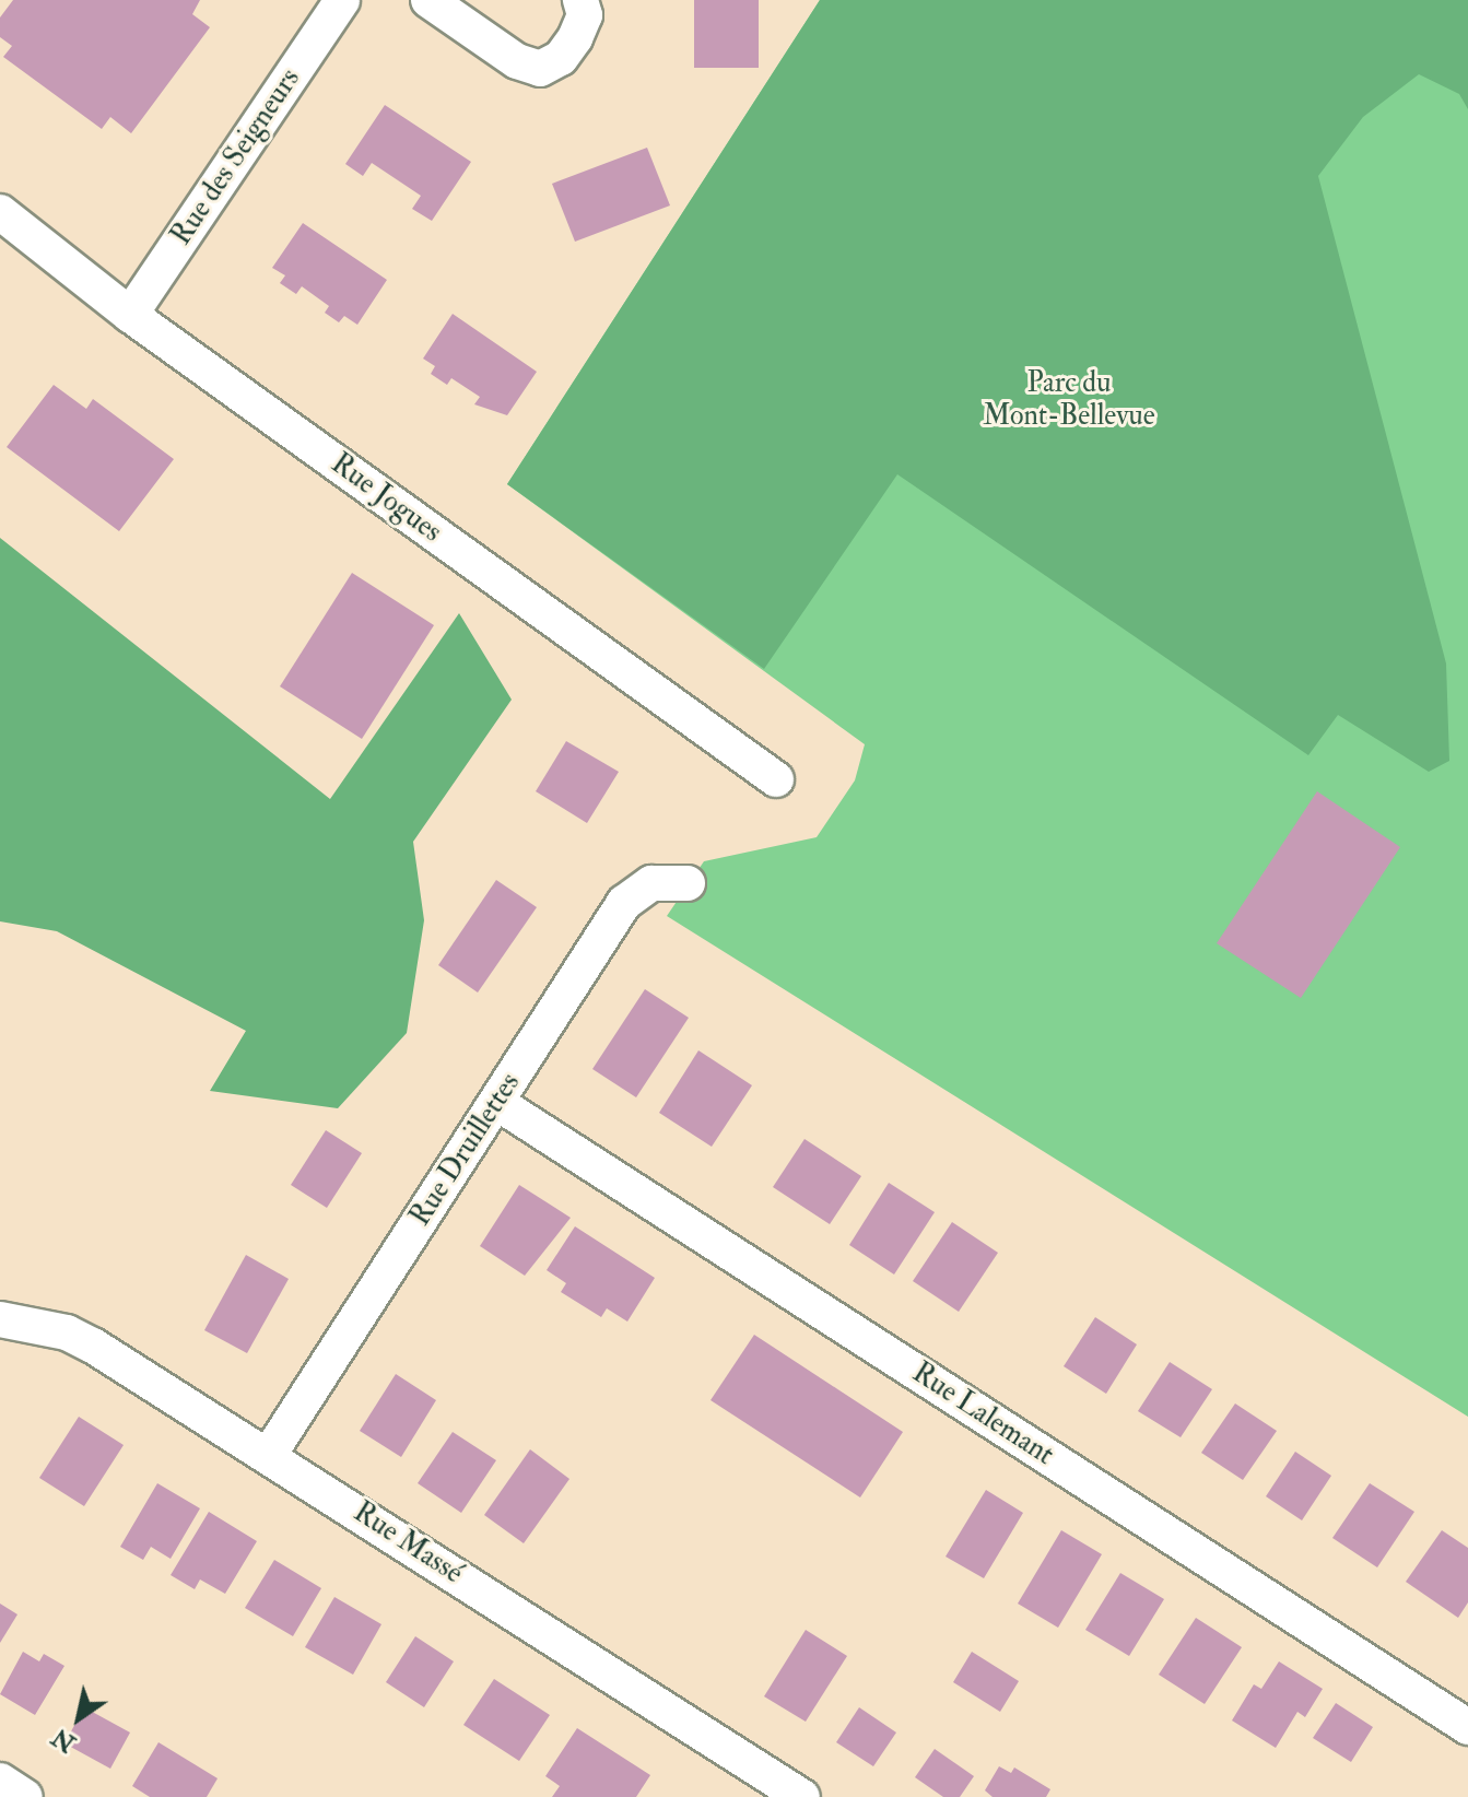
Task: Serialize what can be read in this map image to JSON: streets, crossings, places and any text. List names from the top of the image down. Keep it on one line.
{"streets":{"street":["Rue des Seigneurs","Rue Jogues","Rue Druillettes","Rue Lalemant","Rue Massé"]},"crossings":[["Rue des Seigneurs","Rue Jogues"],["Rue Druillettes","Rue Lalemant"],["Rue Druillettes","Rue Massé"]],"parks":["Parc du Mont-Bellevue"],"north":"bottom left"}
